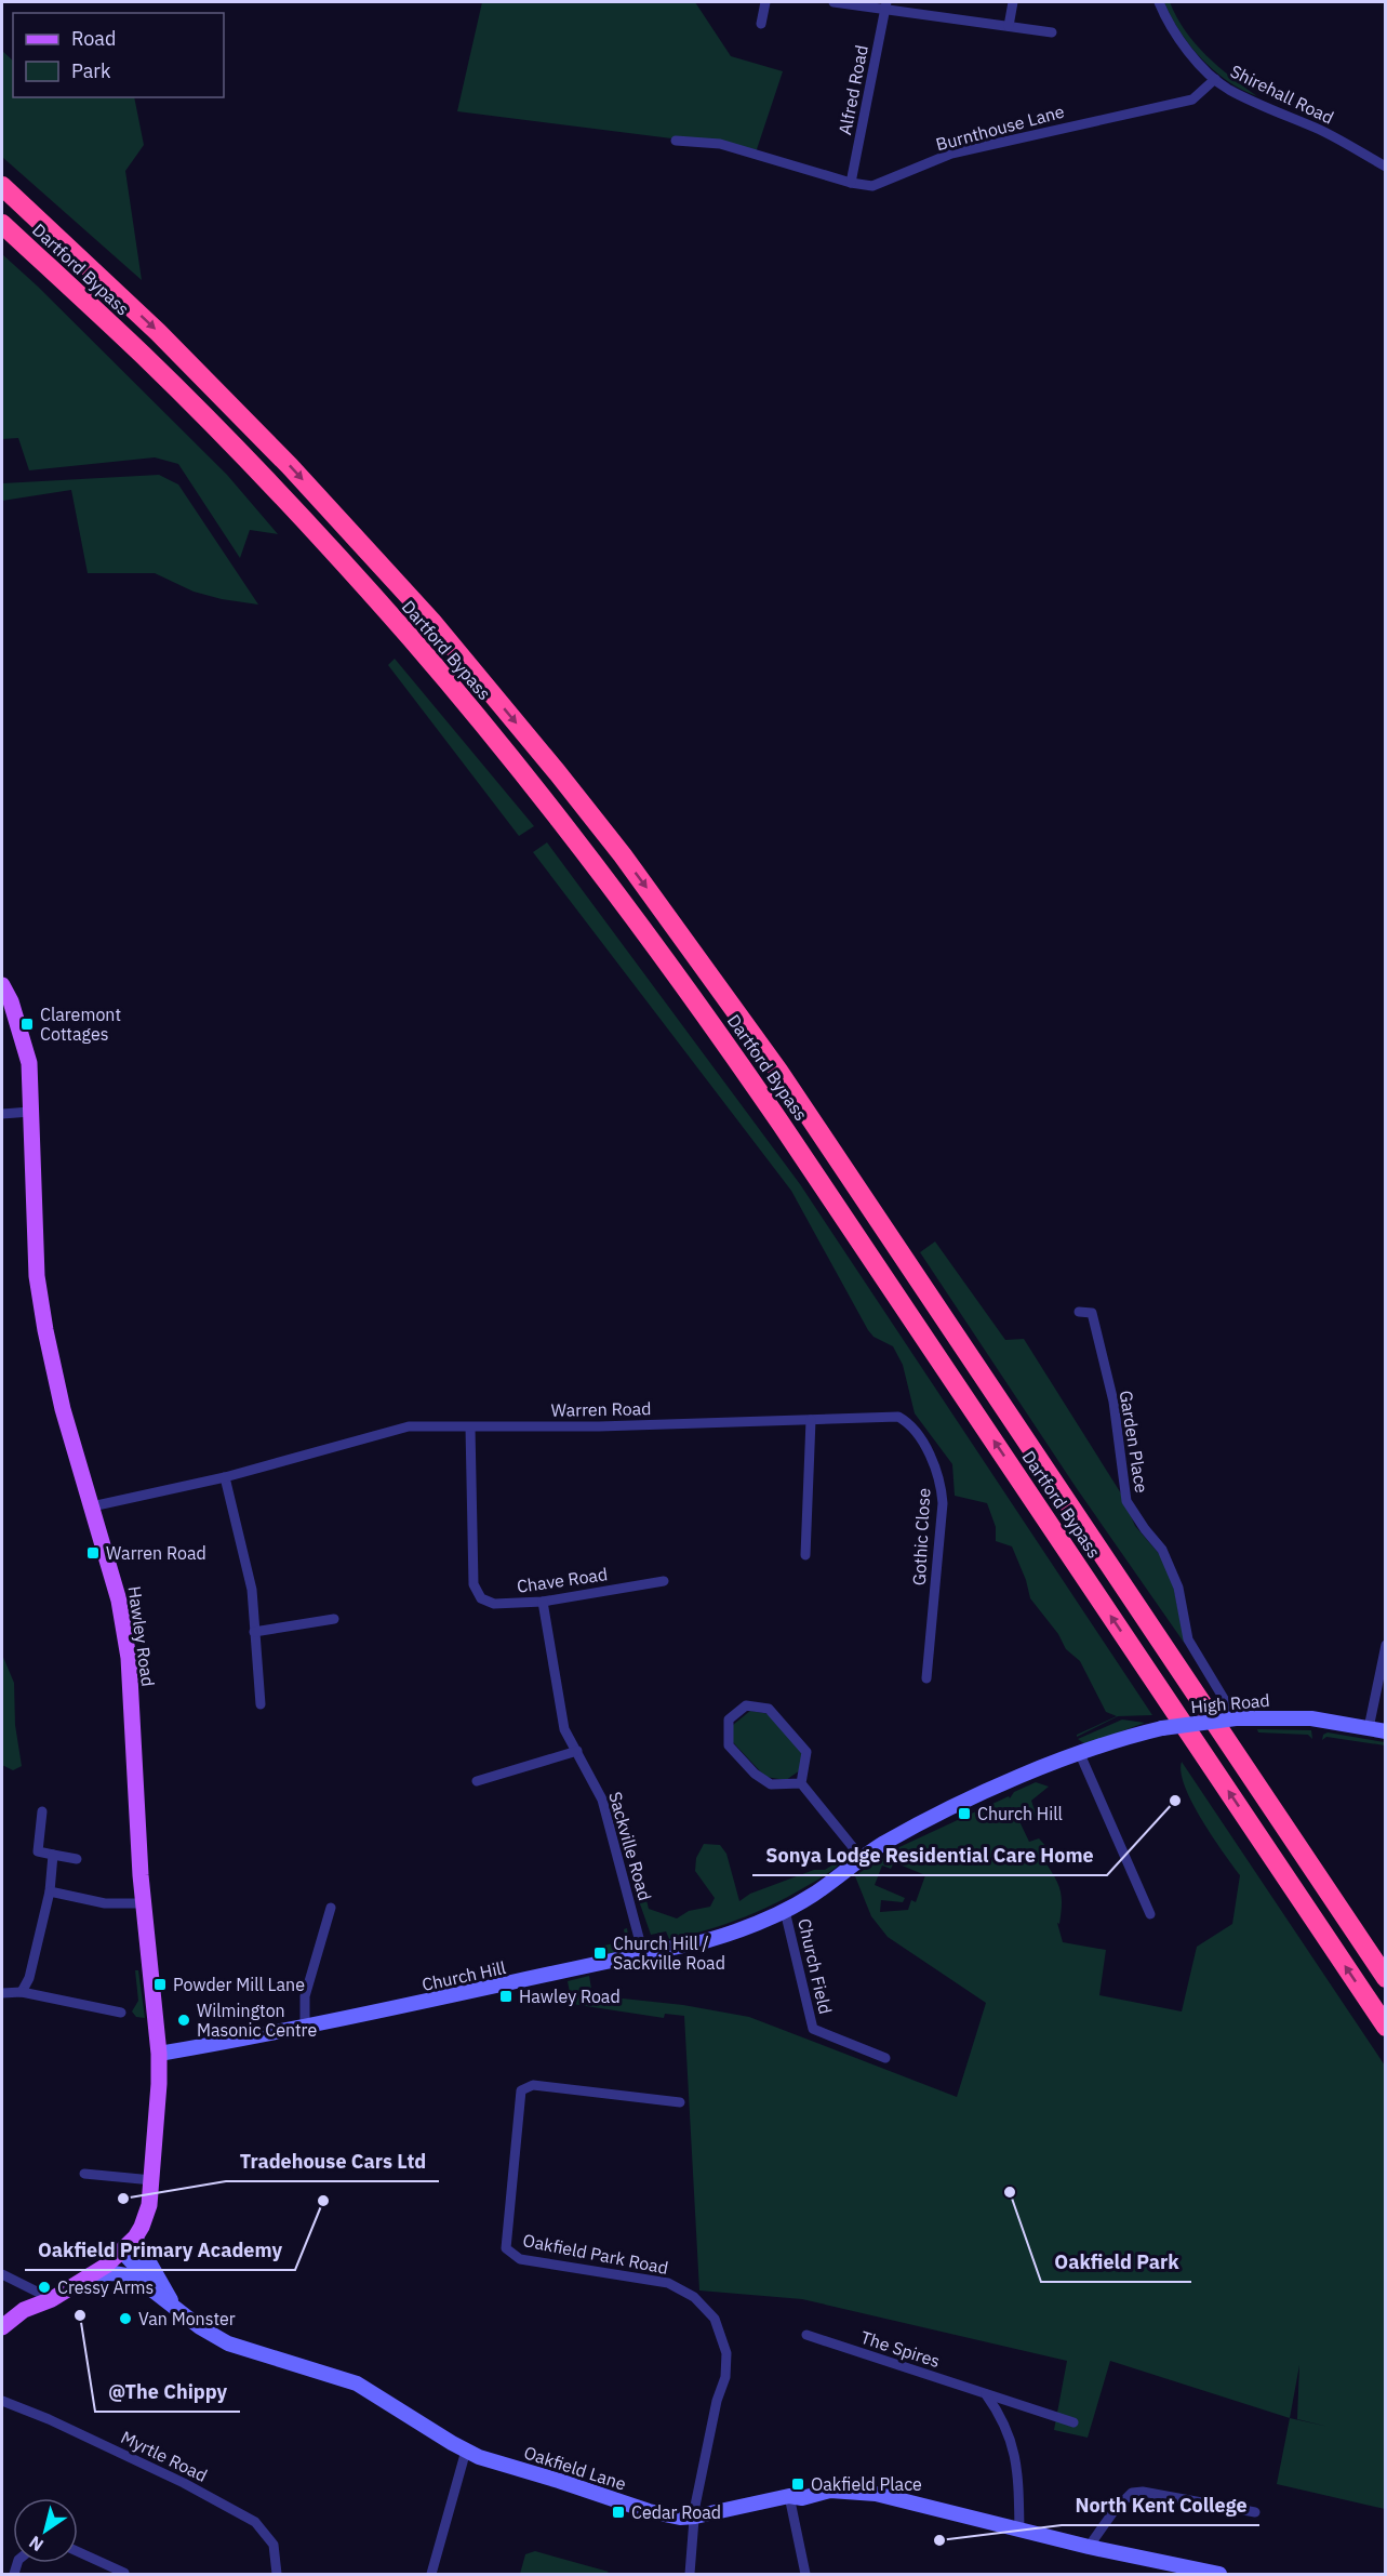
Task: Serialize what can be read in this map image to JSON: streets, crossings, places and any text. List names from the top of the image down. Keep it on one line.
{"streets":{"highway":["Dartford Bypass"],"main road":["Hawley Road"],"street":["Alfred Road","Shirehall Road","Burnthouse Lane","Warren Road","Garden Place","Gothic Close","Chave Road","High Road","Sackville Road","Church Field","Church Hill","Oakfield Park Road","The Spires","Myrtle Road","Oakfield Lane"]},"crossings":[["Alfred Road","Burnthouse Lane"],["Shirehall Road","Burnthouse Lane"],["Warren Road","Gothic Close"],["Warren Road","Chave Road"],["Warren Road","Hawley Road"],["Garden Place","High Road"],["Chave Road","Sackville Road"],["Hawley Road","Church Hill"],["Hawley Road","Oakfield Lane"],["High Road","Church Hill"],["Sackville Road","Church Hill"],["Church Field","Church Hill"],["Oakfield Park Road","Oakfield Lane"]],"places":{"transit":["Claremont Cottages","Warren Road","Church Hill","Church Hill / Sackville Road","Powder Mill Lane","Hawley Road","Oakfield Place","Cedar Road"],"other":["Sonya Lodge Residential Care Home","Wilmington Masonic Centre","Oakfield Park","Tradehouse Cars Ltd","Oakfield Primary Academy","Cressy Arms","@The Chippy","Van Monster","North Kent College"]},"legend":["Road","Park"],"north":"bottom left"}
